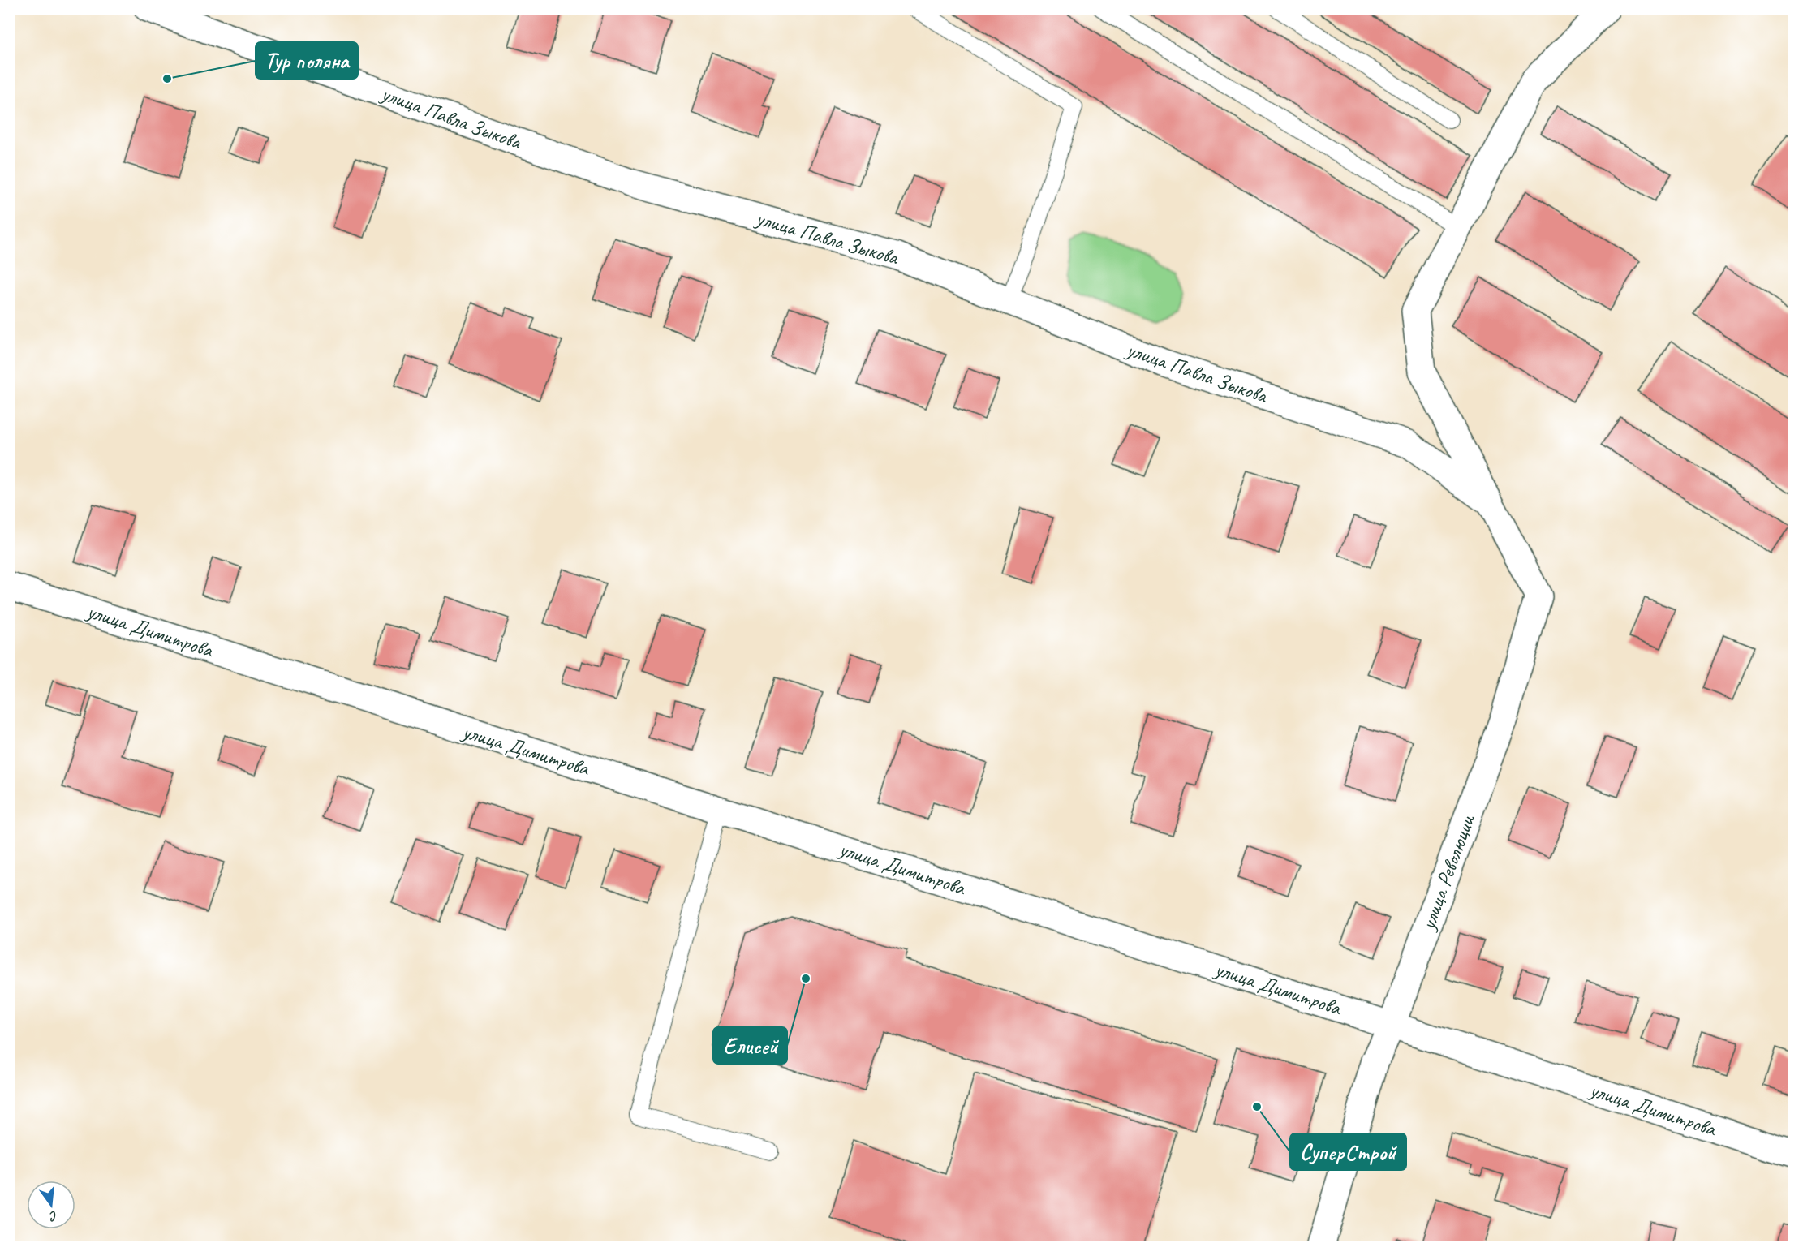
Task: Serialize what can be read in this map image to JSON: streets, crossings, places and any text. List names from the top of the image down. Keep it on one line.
{"streets":{"street":["улица Павла Зыкова","улица Димитрова","улица Революции"]},"crossings":[["улица Павла Зыкова","улица Революции"],["улица Димитрова","улица Революции"]],"places":["Тур поляна","Елисей","СуперСтрой"],"north":"bottom"}
